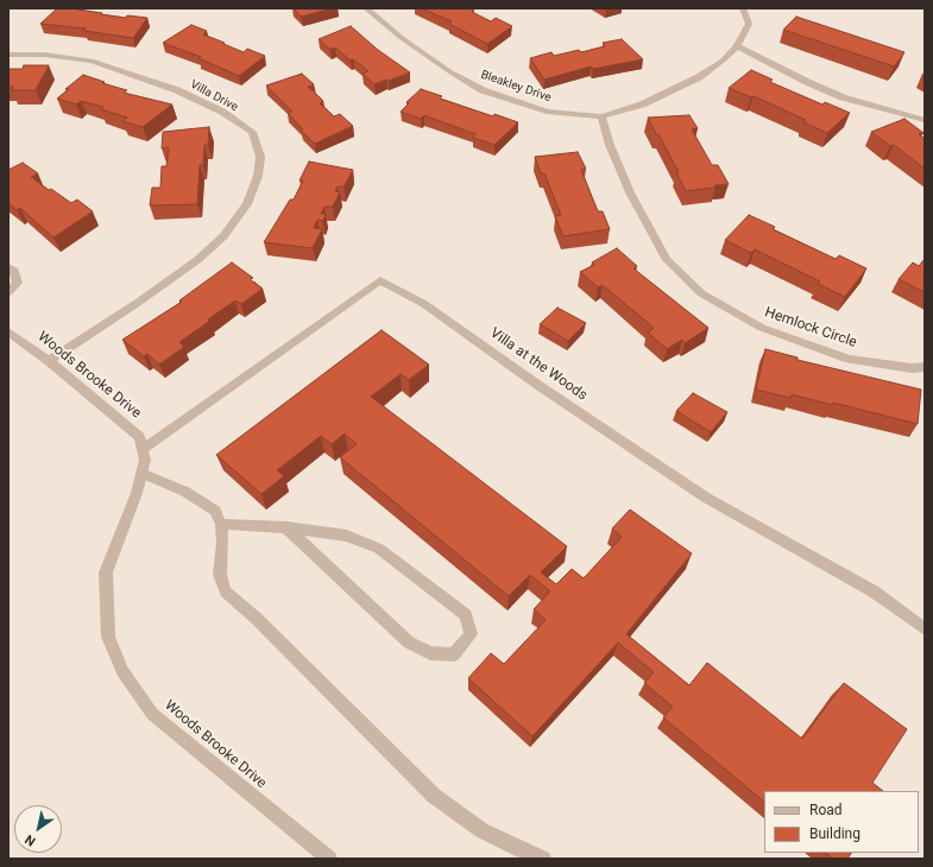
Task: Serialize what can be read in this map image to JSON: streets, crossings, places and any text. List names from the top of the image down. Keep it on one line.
{"streets":{"street":["Bleakley Drive","Villa Drive","Hemlock Circle","Villa at the Woods","Woods Brooke Drive"]},"crossings":[["Bleakley Drive","Hemlock Circle"],["Villa Drive","Woods Brooke Drive"],["Villa at the Woods","Woods Brooke Drive"]],"legend":["Road","Building"],"north":"bottom left"}
